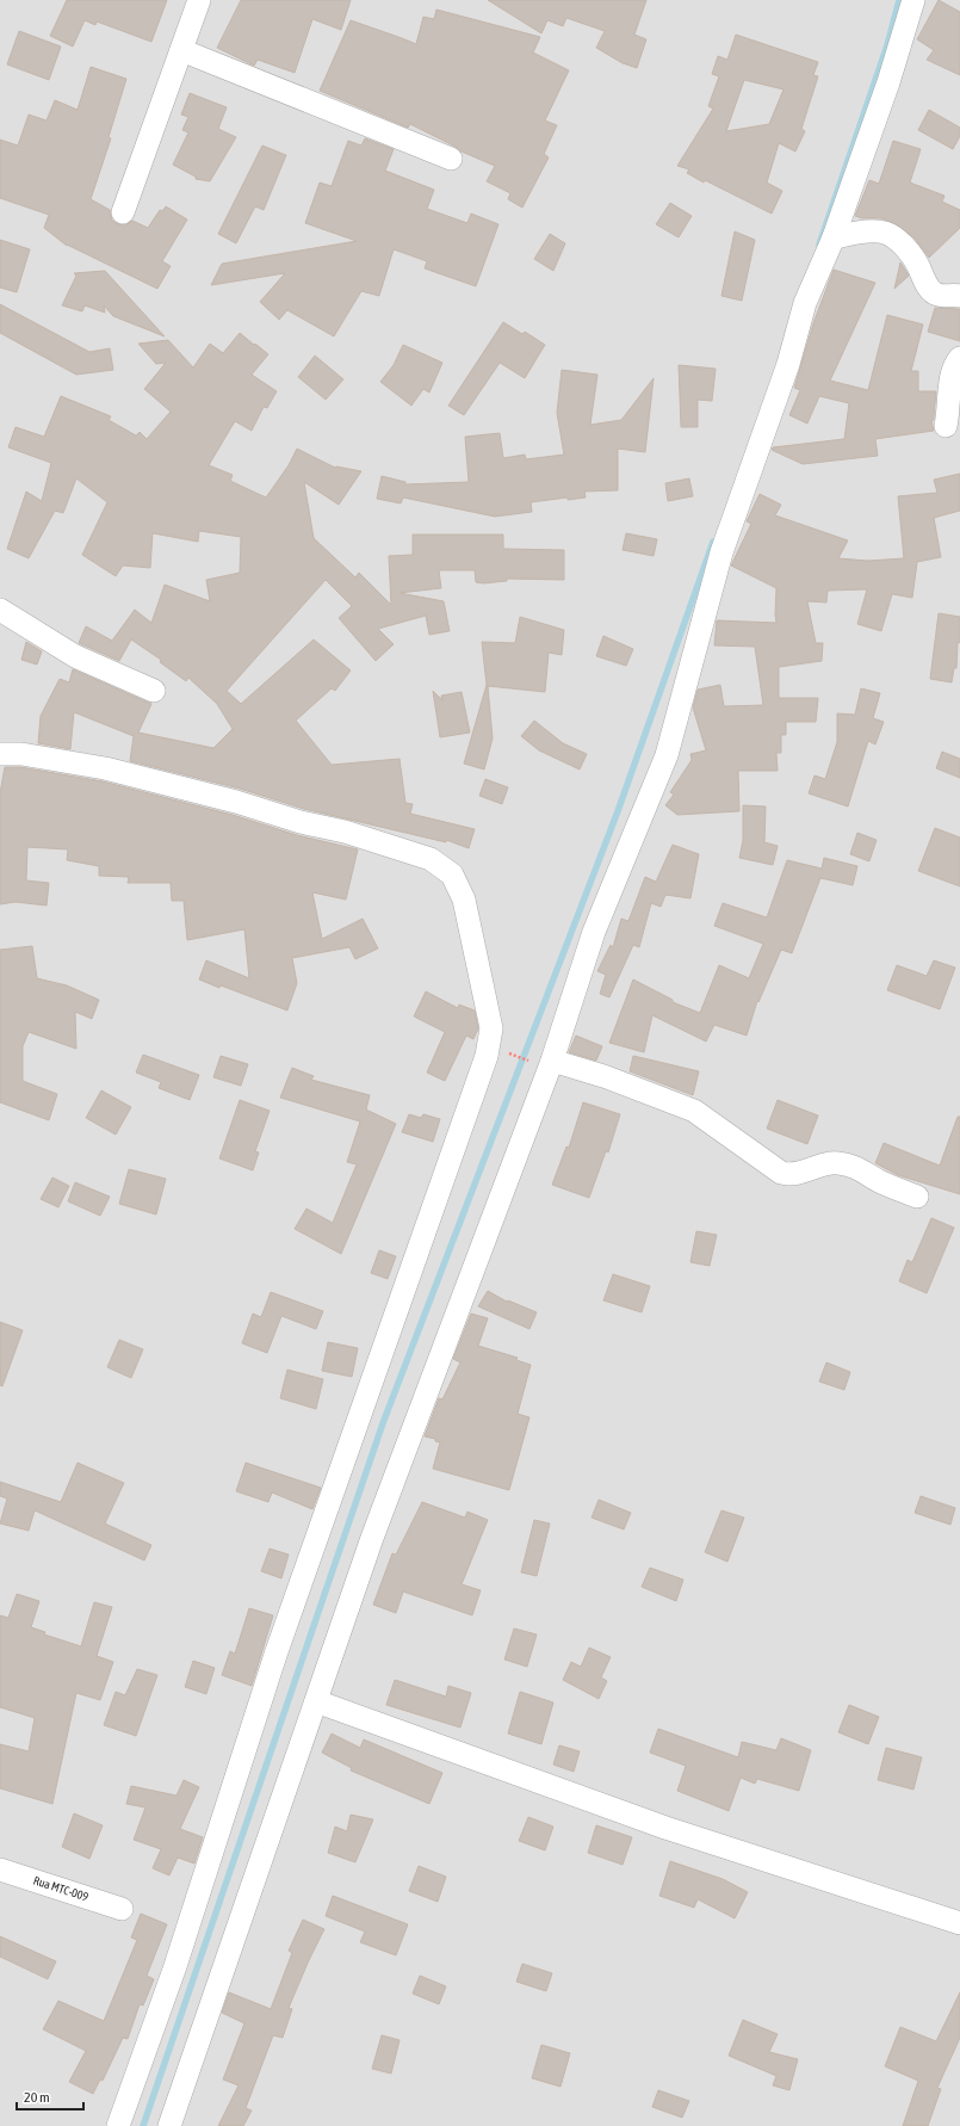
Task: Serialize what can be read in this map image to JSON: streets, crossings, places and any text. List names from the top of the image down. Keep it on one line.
{"streets":{"street":["Rua MTC-009"]},"scale_bar":"20 m"}
